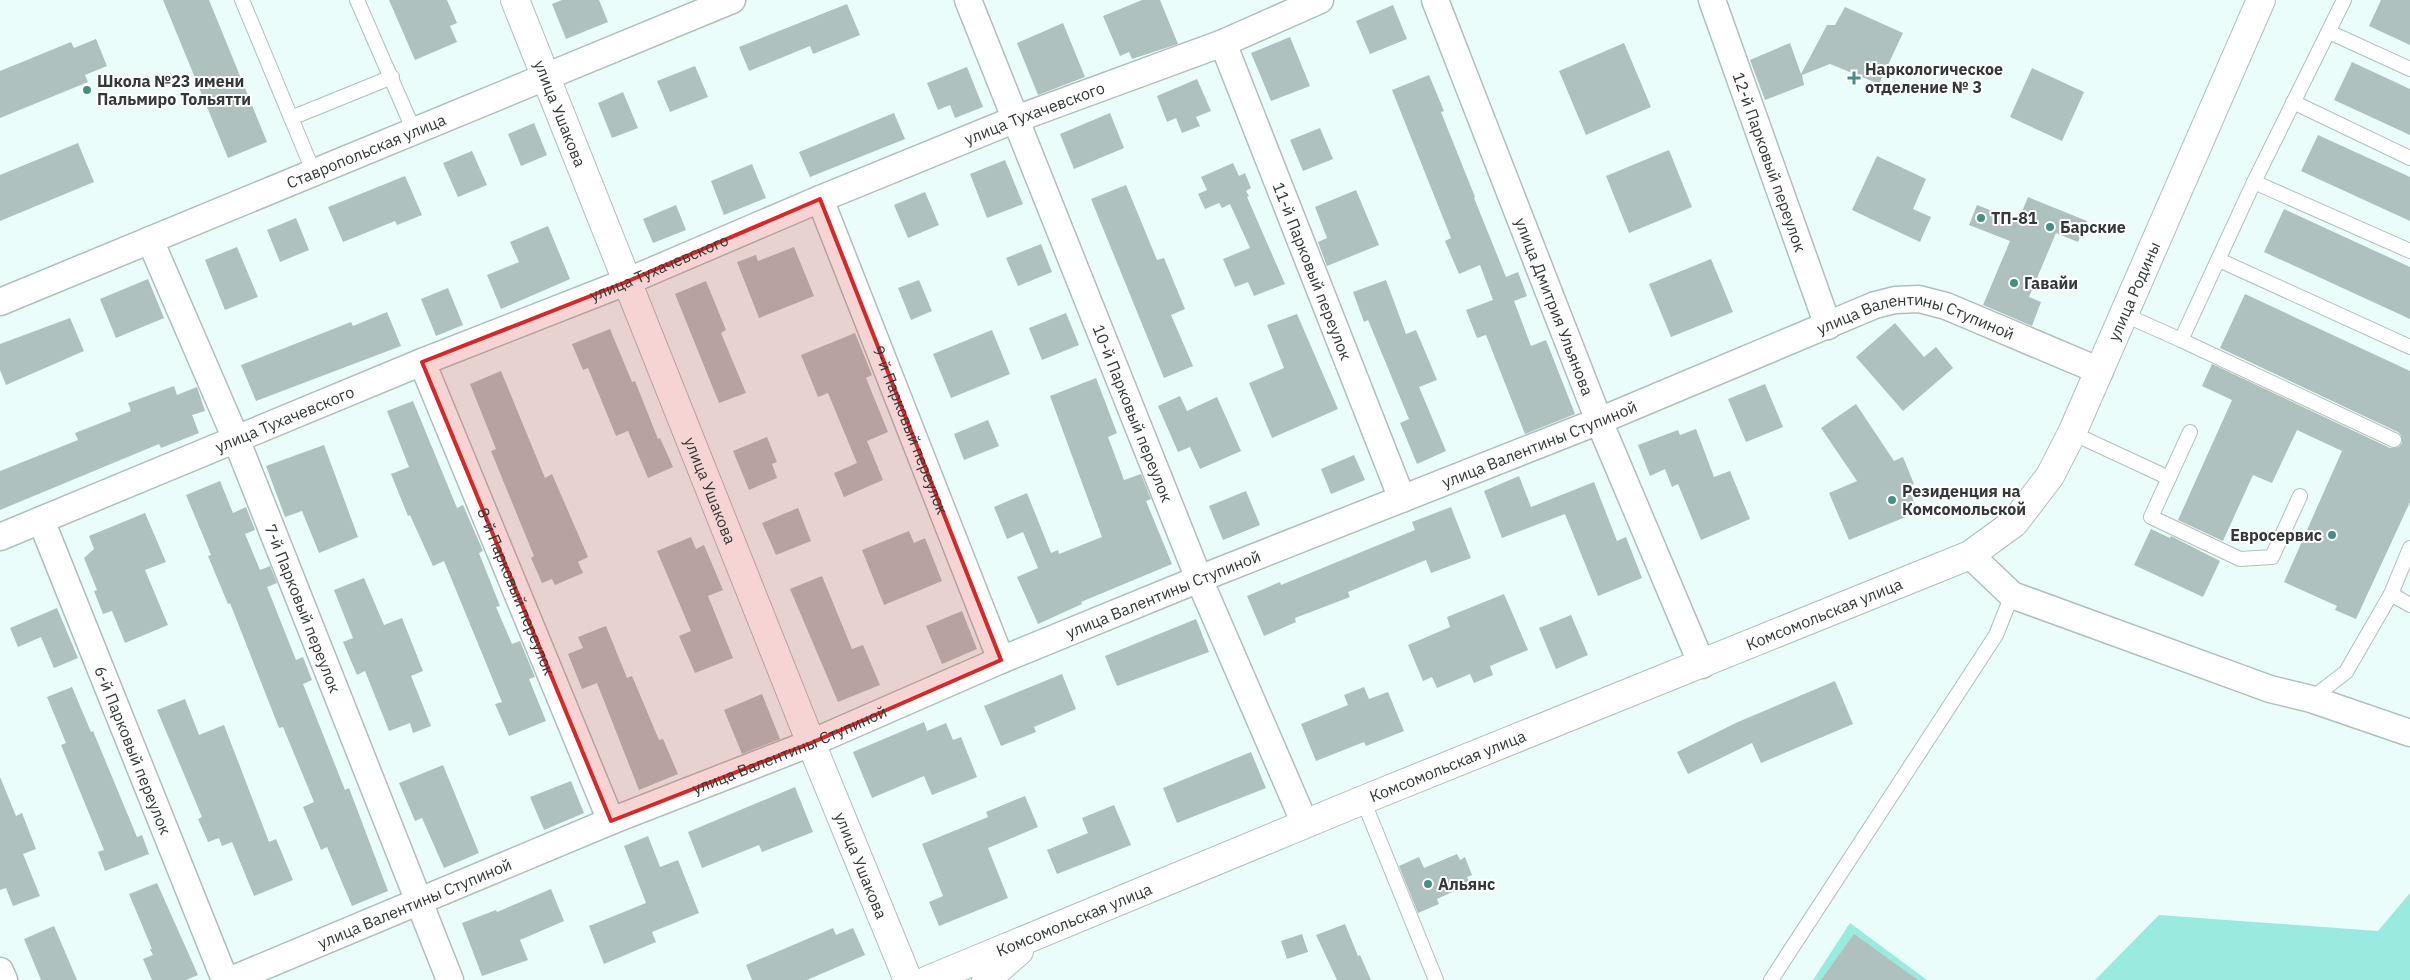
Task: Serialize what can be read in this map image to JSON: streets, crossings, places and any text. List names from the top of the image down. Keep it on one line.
{"streets":{"main road":["улица Ушакова","улица Родины","Комсомольская улица"],"street":["улица Тухачевского","Ставропольская улица","12-й Парковый переулок","11-й Парковый переулок","улица Дмитрия Ульянова","улица Валентины Ступиной","10-й Парковый переулок","9-й Парковый переулок","8-й Парковый переулок","7-й Парковый переулок","6-й Парковый переулок"]},"crossings":[["улица Ушакова","улица Тухачевского"],["улица Ушакова","Ставропольская улица"],["улица Ушакова","улица Валентины Ступиной"],["улица Тухачевского","11-й Парковый переулок"],["улица Тухачевского","10-й Парковый переулок"],["улица Тухачевского","9-й Парковый переулок"],["улица Тухачевского","8-й Парковый переулок"],["улица Тухачевского","7-й Парковый переулок"],["улица Тухачевского","6-й Парковый переулок"],["Ставропольская улица","7-й Парковый переулок"],["12-й Парковый переулок","улица Валентины Ступиной"],["11-й Парковый переулок","улица Валентины Ступиной"],["улица Родины","улица Валентины Ступиной"],["улица Родины","Комсомольская улица"],["улица Дмитрия Ульянова","улица Валентины Ступиной"],["улица Дмитрия Ульянова","Комсомольская улица"],["улица Валентины Ступиной","10-й Парковый переулок"],["улица Валентины Ступиной","9-й Парковый переулок"],["улица Валентины Ступиной","8-й Парковый переулок"],["улица Валентины Ступиной","7-й Парковый переулок"],["10-й Парковый переулок","Комсомольская улица"]],"places":{"health":["Наркологическое отделение № 3"],"other":["Школа №23 имени Пальмиро Тольятти","ТП-81","Барские","Гавайи","Резиденция на Комсомольской","Евросервис","Альянс"]}}
